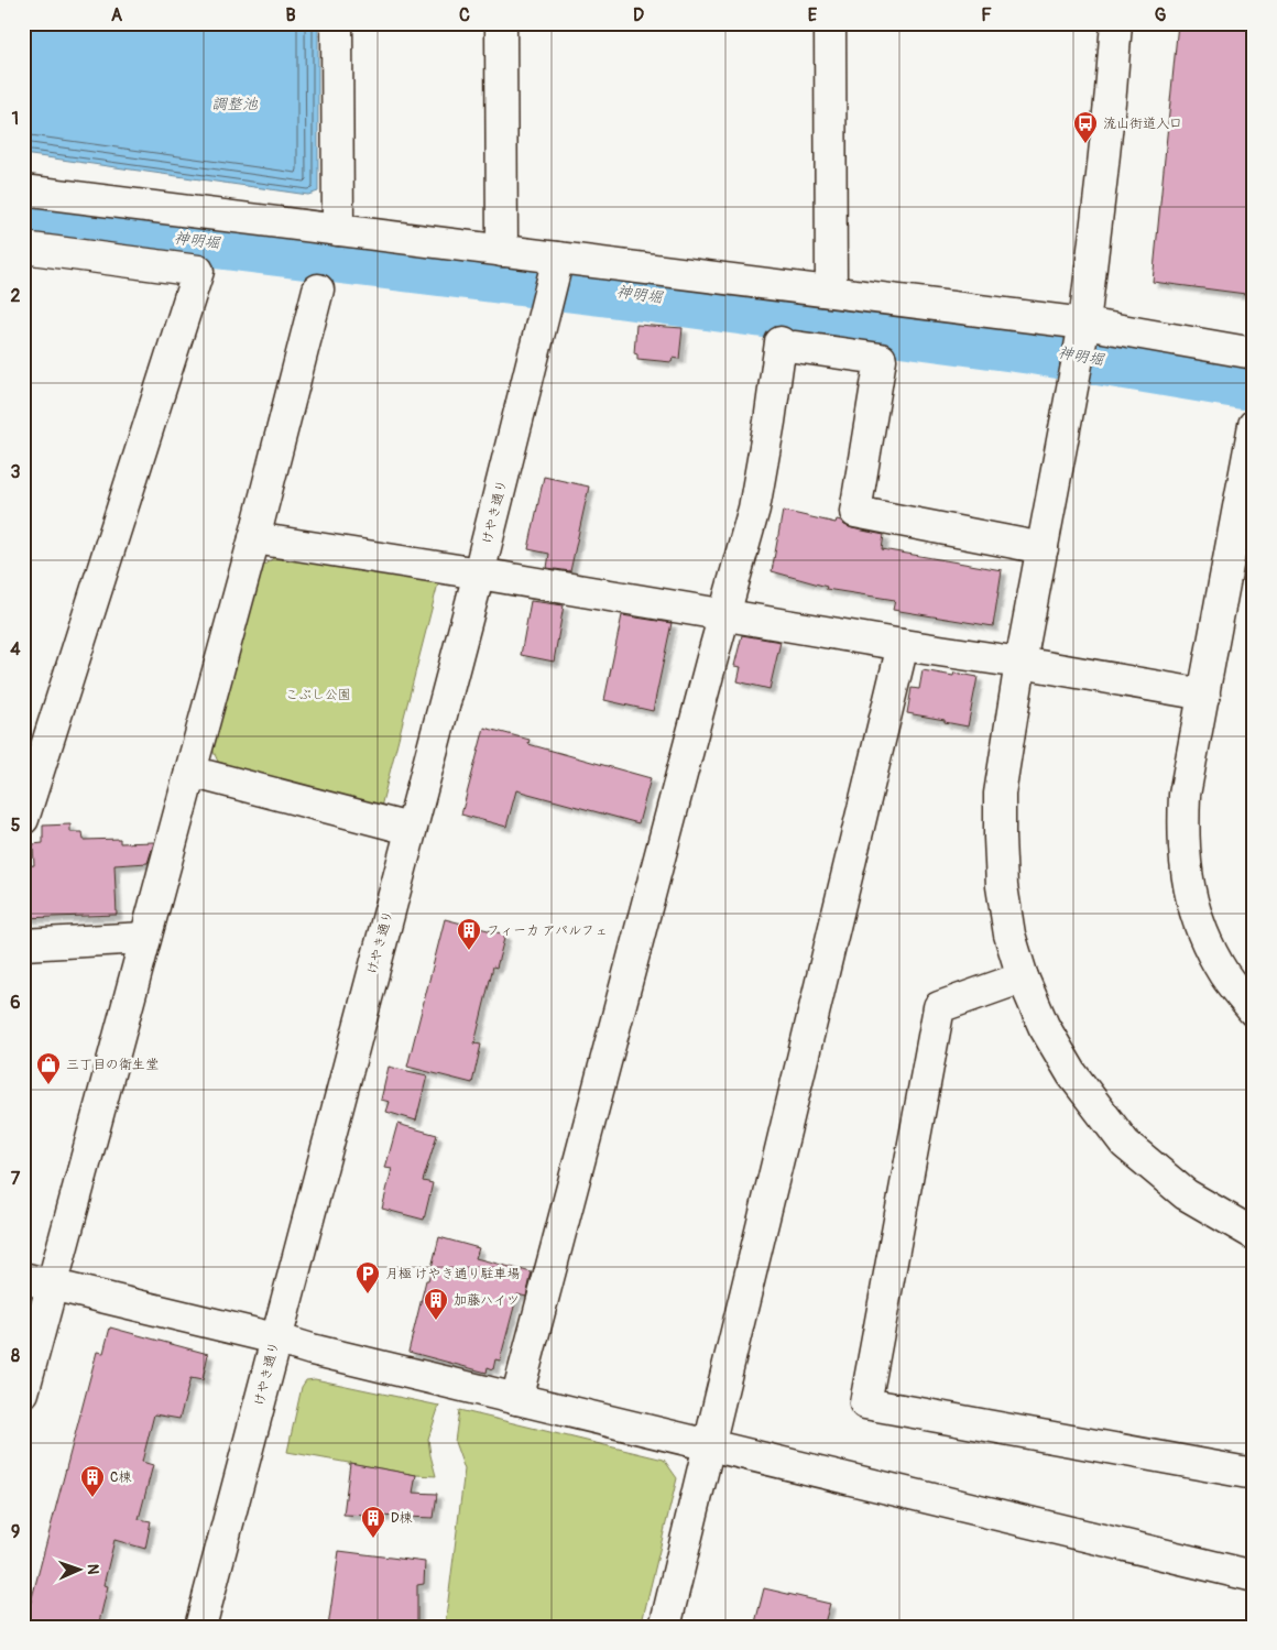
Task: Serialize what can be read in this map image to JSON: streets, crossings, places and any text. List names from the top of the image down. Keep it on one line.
{"streets":{"street":["けやき通り"]},"water":["調整池","神明堀"],"parks":["こぶし公園"],"places":{"bus stop":["流山街道入口"],"building":["フィーカ アパルフェ","加藤ハイツ","C棟","D棟"],"shop":["三丁目の衛生堂"],"parking":["月極 けやき通り駐車場"]},"north":"right","grid":{"columns":["A","B","C","D","E","F","G"],"rows":["1","2","3","4","5","6","7","8","9"]}}
